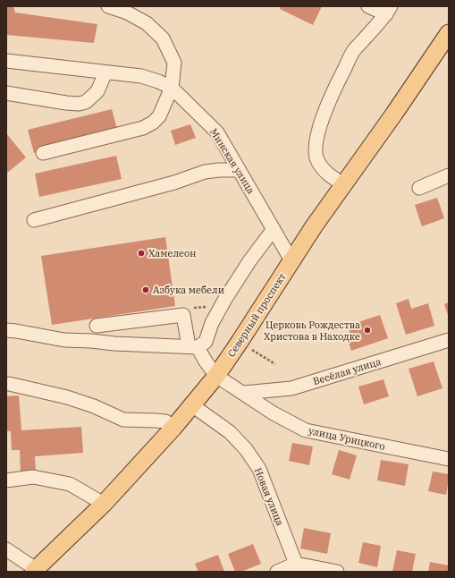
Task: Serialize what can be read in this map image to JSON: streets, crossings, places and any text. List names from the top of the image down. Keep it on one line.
{"streets":{"main road":["Северный проспект"],"street":["Минская улица","Весёлая улица","улица Урицкого","Новая улица"]},"crossings":[["Минская улица","Северный проспект"],["Северный проспект","улица Урицкого"],["Северный проспект","Новая улица"],["Весёлая улица","улица Урицкого"]],"places":["Хамелеон","Азбука мебели","Церковь Рождества Христова в Находке"]}
